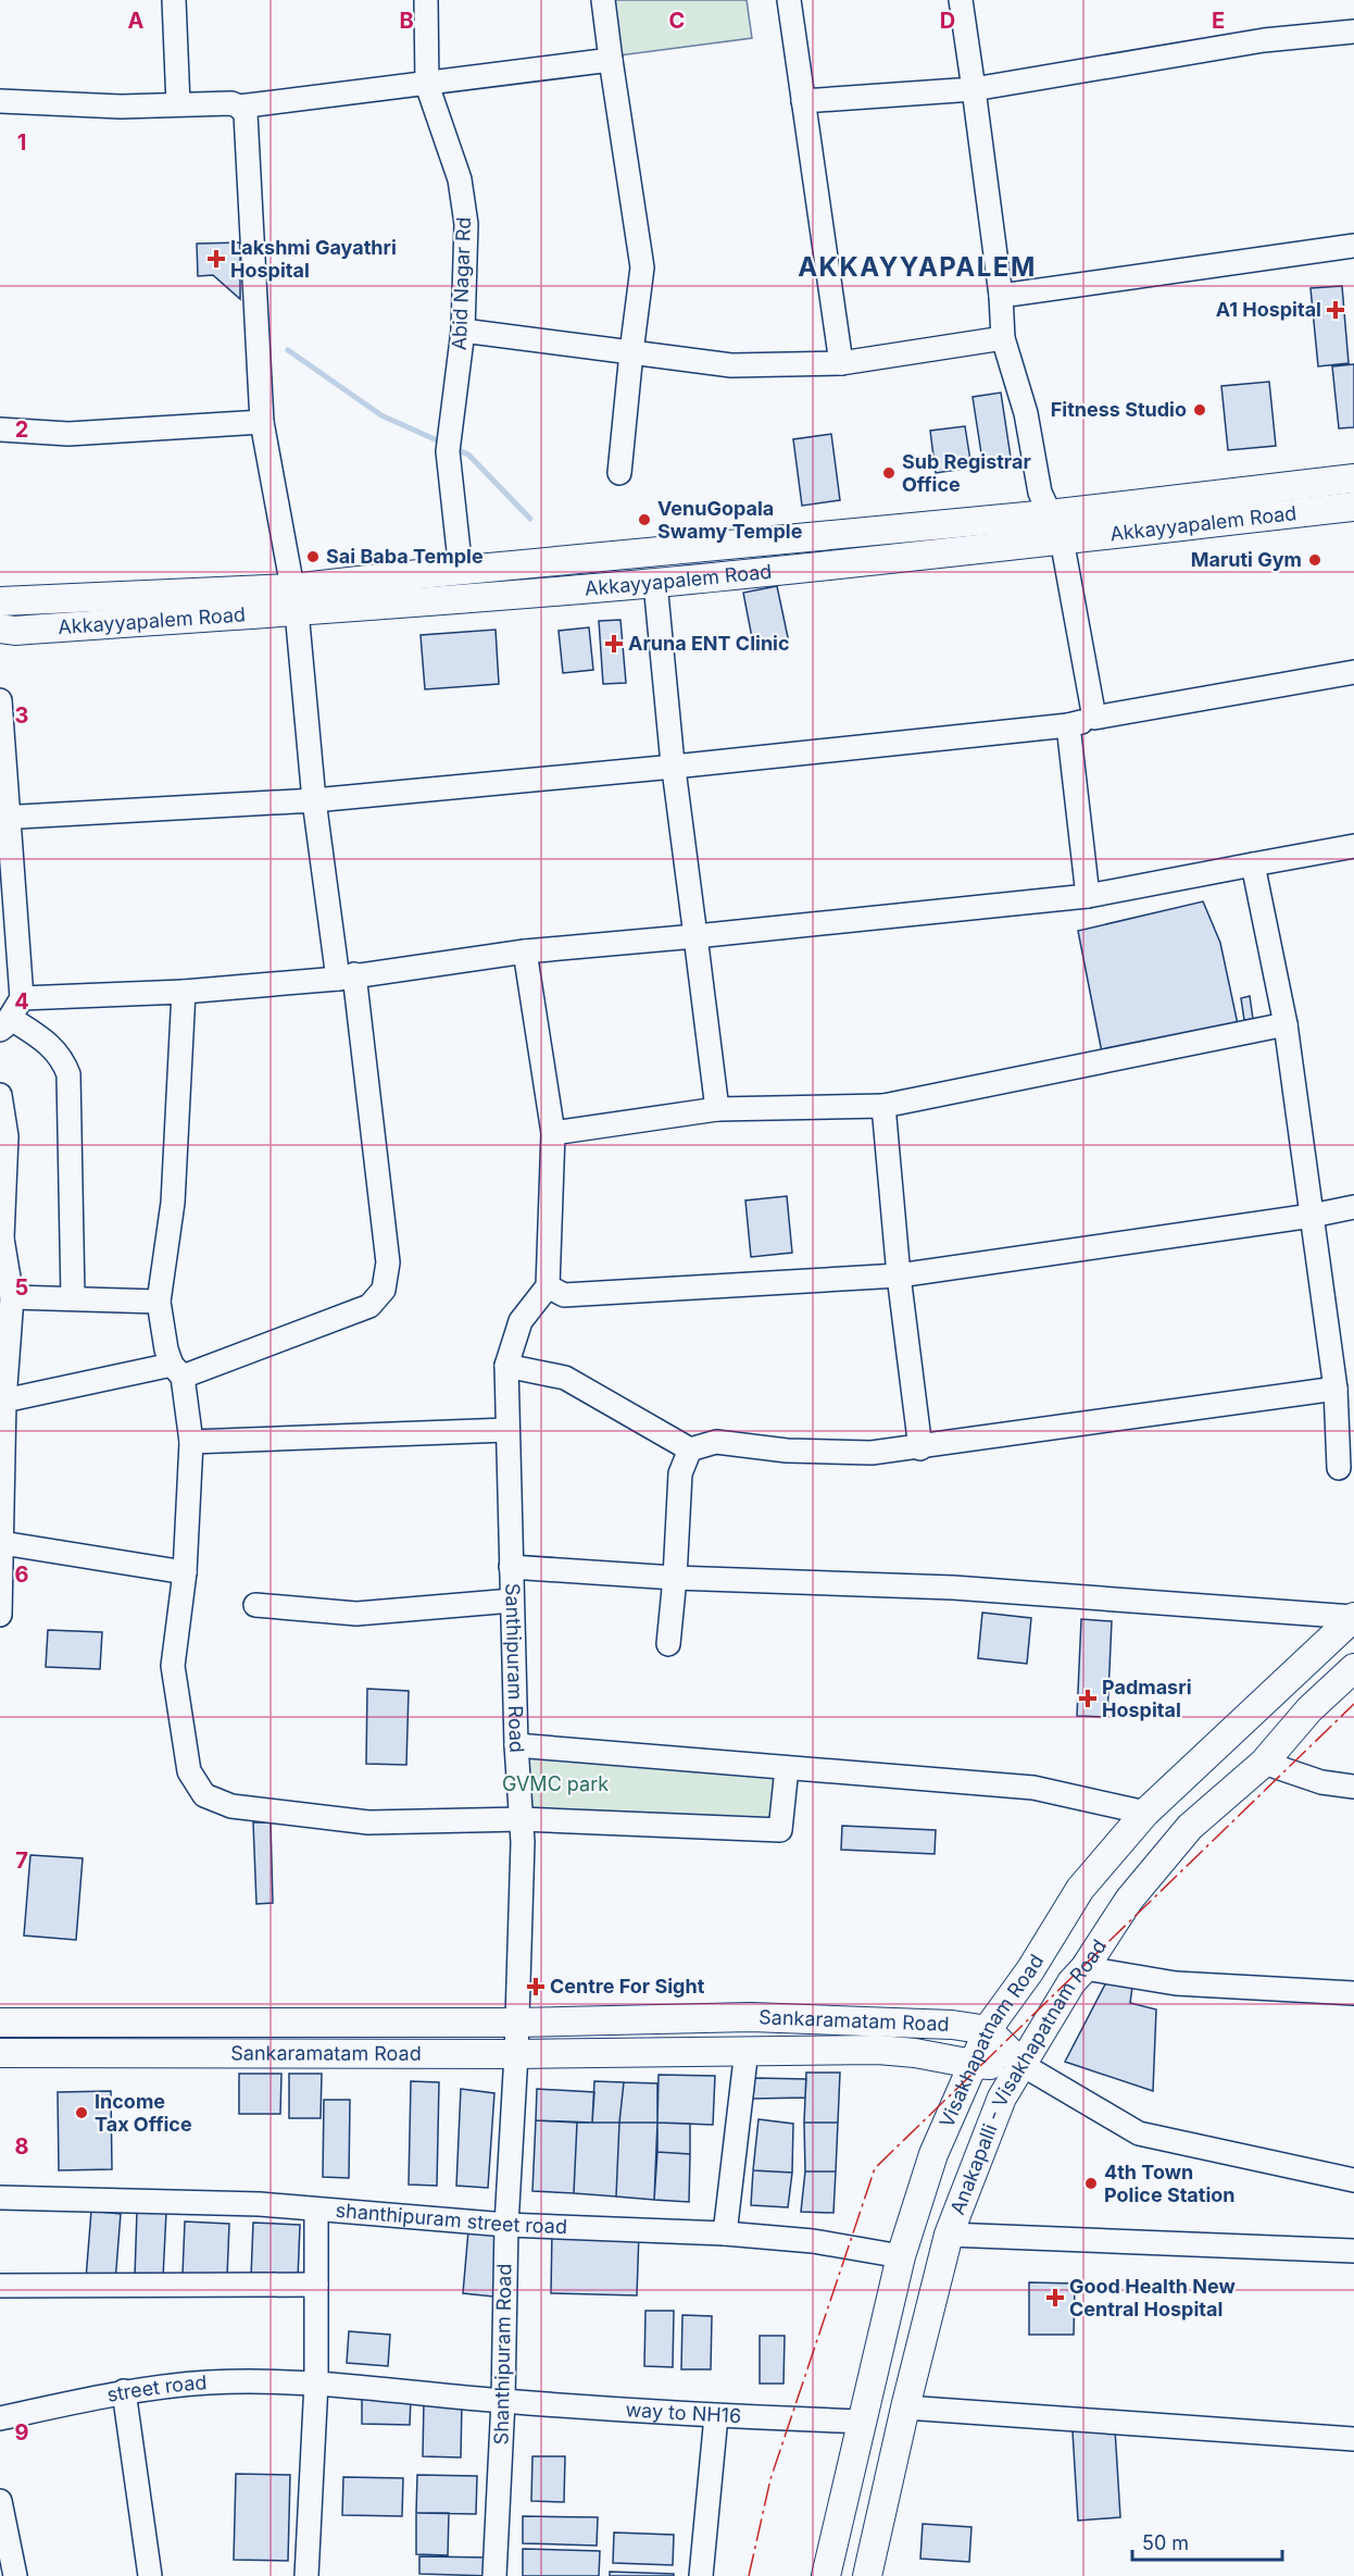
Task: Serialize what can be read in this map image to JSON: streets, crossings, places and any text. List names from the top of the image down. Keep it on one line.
{"streets":{"main road":["Akkayyapalem Road","Sankaramatam Road","Visakhapatnam Road","Anakapalli - Visakhapatnam Road"],"street":["Abid Nagar Rd","Santhipuram Road","shanthipuram street road","Shanthipuram Road","street road","way to NH16"]},"crossings":[["Santhipuram Road","Sankaramatam Road"],["Santhipuram Road","Shanthipuram Road"],["Sankaramatam Road","Visakhapatnam Road"],["Sankaramatam Road","Anakapalli - Visakhapatnam Road"],["Sankaramatam Road","Shanthipuram Road"],["Visakhapatnam Road","shanthipuram street road"],["Visakhapatnam Road","way to NH16"],["shanthipuram street road","Shanthipuram Road"],["Shanthipuram Road","street road"],["Shanthipuram Road","way to NH16"],["street road","way to NH16"]],"districts":["AKKAYYAPALEM"],"parks":["GVMC park"],"places":{"health":["Lakshmi Gayathri Hospital","A1 Hospital","Aruna ENT Clinic","Padmasri Hospital","Centre For Sight","Good Health New Central Hospital"],"other":["Fitness Studio","Sub Registrar Office","VenuGopala Swamy Temple","Sai Baba Temple","Maruti Gym","Income Tax Office","4th Town Police Station"]},"scale_bar":"50 m","grid":{"columns":["A","B","C","D","E"],"rows":["1","2","3","4","5","6","7","8","9"]}}
